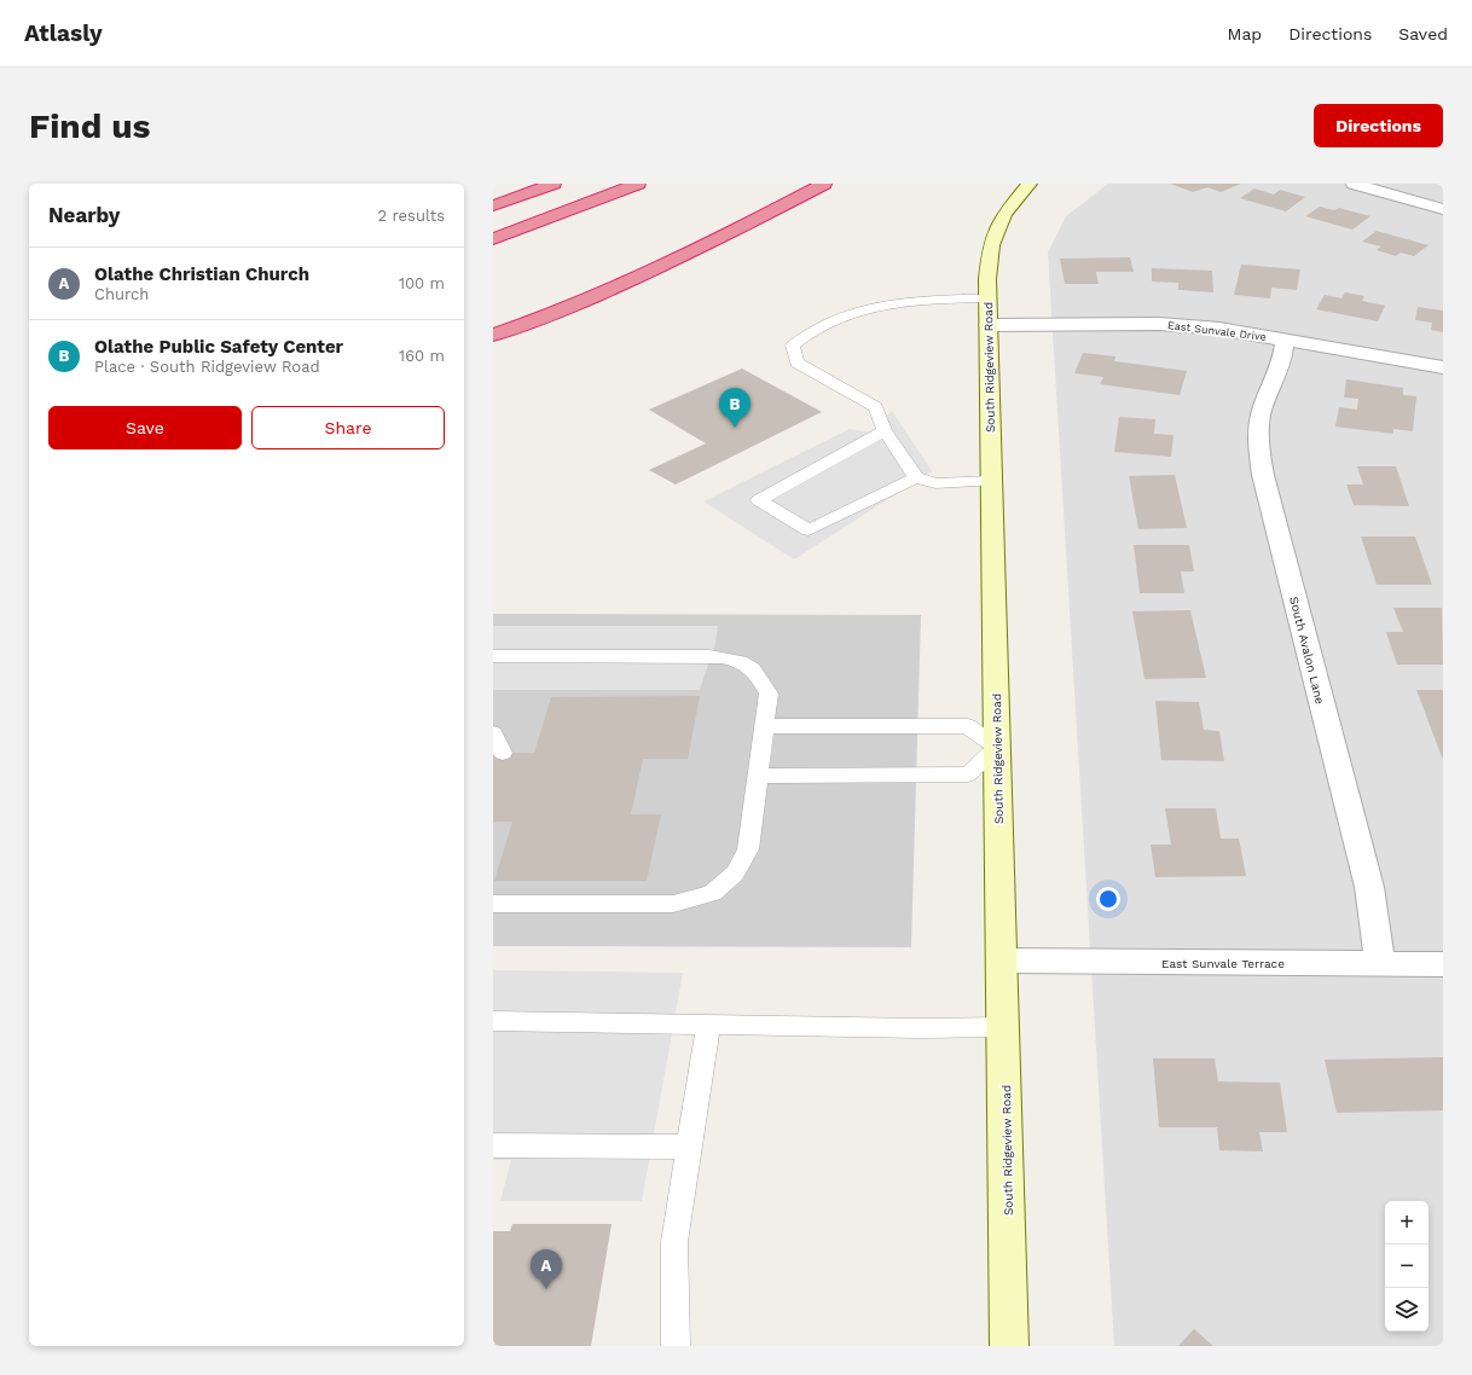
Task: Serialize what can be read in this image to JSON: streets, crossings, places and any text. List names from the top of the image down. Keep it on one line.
{"streets":{"main road":["South Ridgeview Road"],"street":["East Sunvale Drive","South Avalon Lane","East Sunvale Terrace"]},"crossings":[["East Sunvale Drive","South Ridgeview Road"],["East Sunvale Drive","South Avalon Lane"],["South Ridgeview Road","East Sunvale Terrace"],["South Avalon Lane","East Sunvale Terrace"]],"page":{"header":"Atlasly","nav":["Map","Directions","Saved"],"buttons":["Directions",["Save","Share"]],"title":"Find us","heading":["Nearby","2 results"],"list":[{"mark":"A","name":"Olathe Christian Church","note":"Church","value":"100 m"},{"mark":"B","name":"Olathe Public Safety Center","note":"Place · South Ridgeview Road","value":"160 m"}],"pins":["B","A"],"map_buttons":["+","−"]}}
